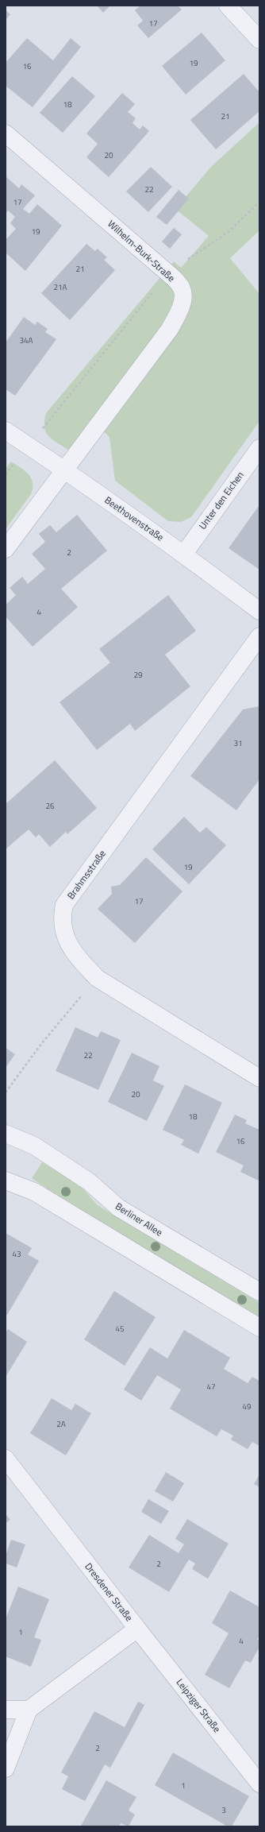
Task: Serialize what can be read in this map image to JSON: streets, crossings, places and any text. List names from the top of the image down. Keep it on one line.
{"streets":{"street":["Wilhelm-Burk-Straße","Unter den Eichen","Beethovenstraße","Brahmsstraße","Berliner Allee","Dresdener Straße","Leipziger Straße"]},"crossings":[["Wilhelm-Burk-Straße","Beethovenstraße"],["Unter den Eichen","Beethovenstraße"],["Dresdener Straße","Leipziger Straße"]],"house_numbers":["17","19","16","18","21","20","22","17","19","21","21A","34A","2","4","29","31","26","19","17","22","20","18","16","43","45","47","49","2A","2","1","4","2","1","3"]}
